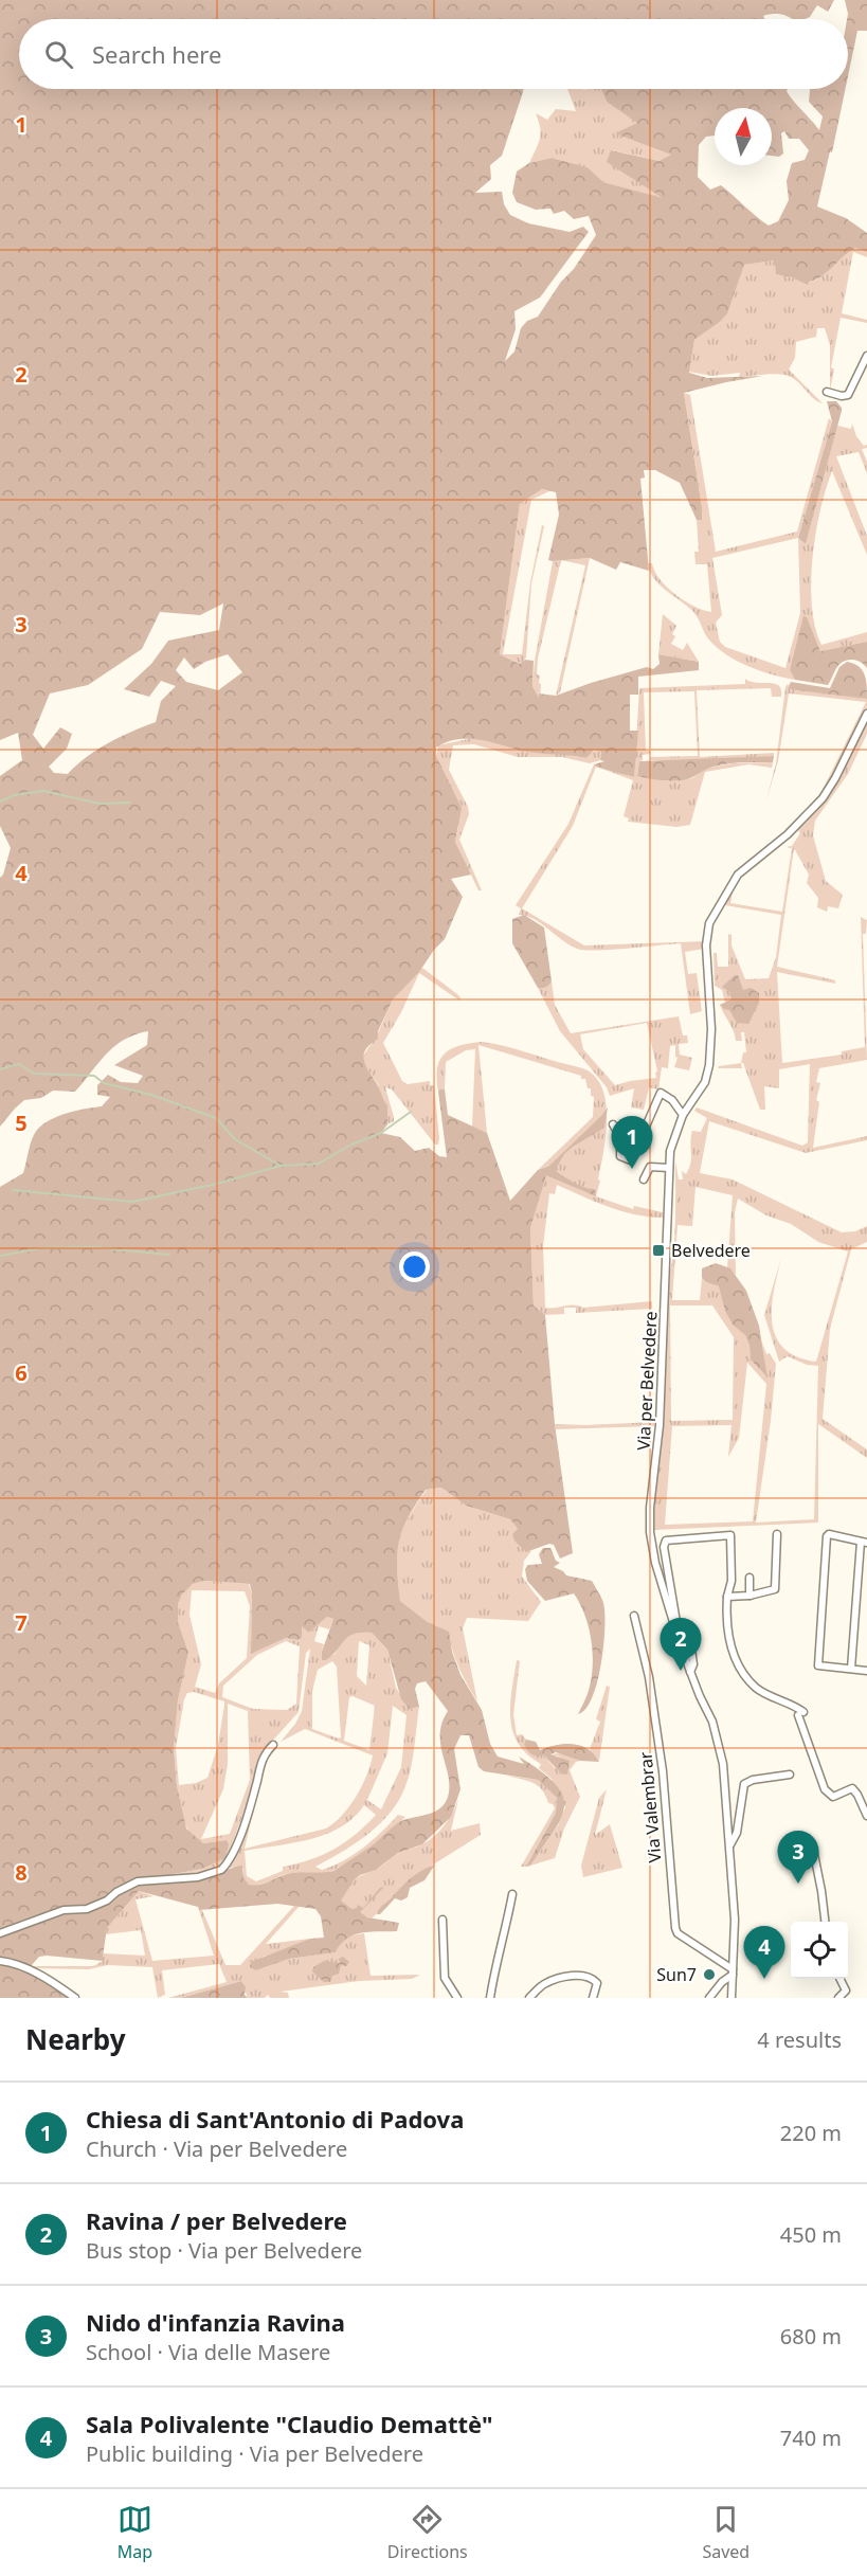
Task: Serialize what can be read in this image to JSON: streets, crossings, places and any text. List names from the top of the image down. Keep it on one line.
{"streets":{"street":["Via per Belvedere","Via Valembrar"]},"crossings":[["Via per Belvedere","Via Valembrar"]],"places":{"transit":["Belvedere"],"other":["Sun7"]},"north":"top","page":{"search":"Search here","pins":["1","2","3","4"],"heading":["Nearby","4 results"],"list":[{"mark":"1","name":"Chiesa di Sant'Antonio di Padova","note":"Church · Via per Belvedere","value":"220 m"},{"mark":"2","name":"Ravina / per Belvedere","note":"Bus stop · Via per Belvedere","value":"450 m"},{"mark":"3","name":"Nido d'infanzia Ravina","note":"School · Via delle Masere","value":"680 m"},{"mark":"4","name":"Sala Polivalente \"Claudio Demattè\"","note":"Public building · Via per Belvedere","value":"740 m"}],"nav":["Map","Directions","Saved"]},"grid":{"rows":["1","2","3","4","5","6","7","8"]}}
